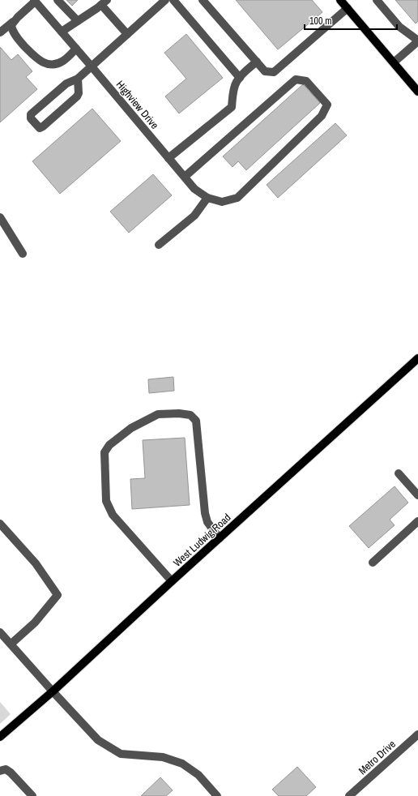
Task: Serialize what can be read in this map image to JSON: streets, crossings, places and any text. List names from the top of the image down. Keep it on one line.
{"streets":{"main road":["West Ludwig Road"],"street":["Highview Drive","Metro Drive"]},"scale_bar":"100 m"}
